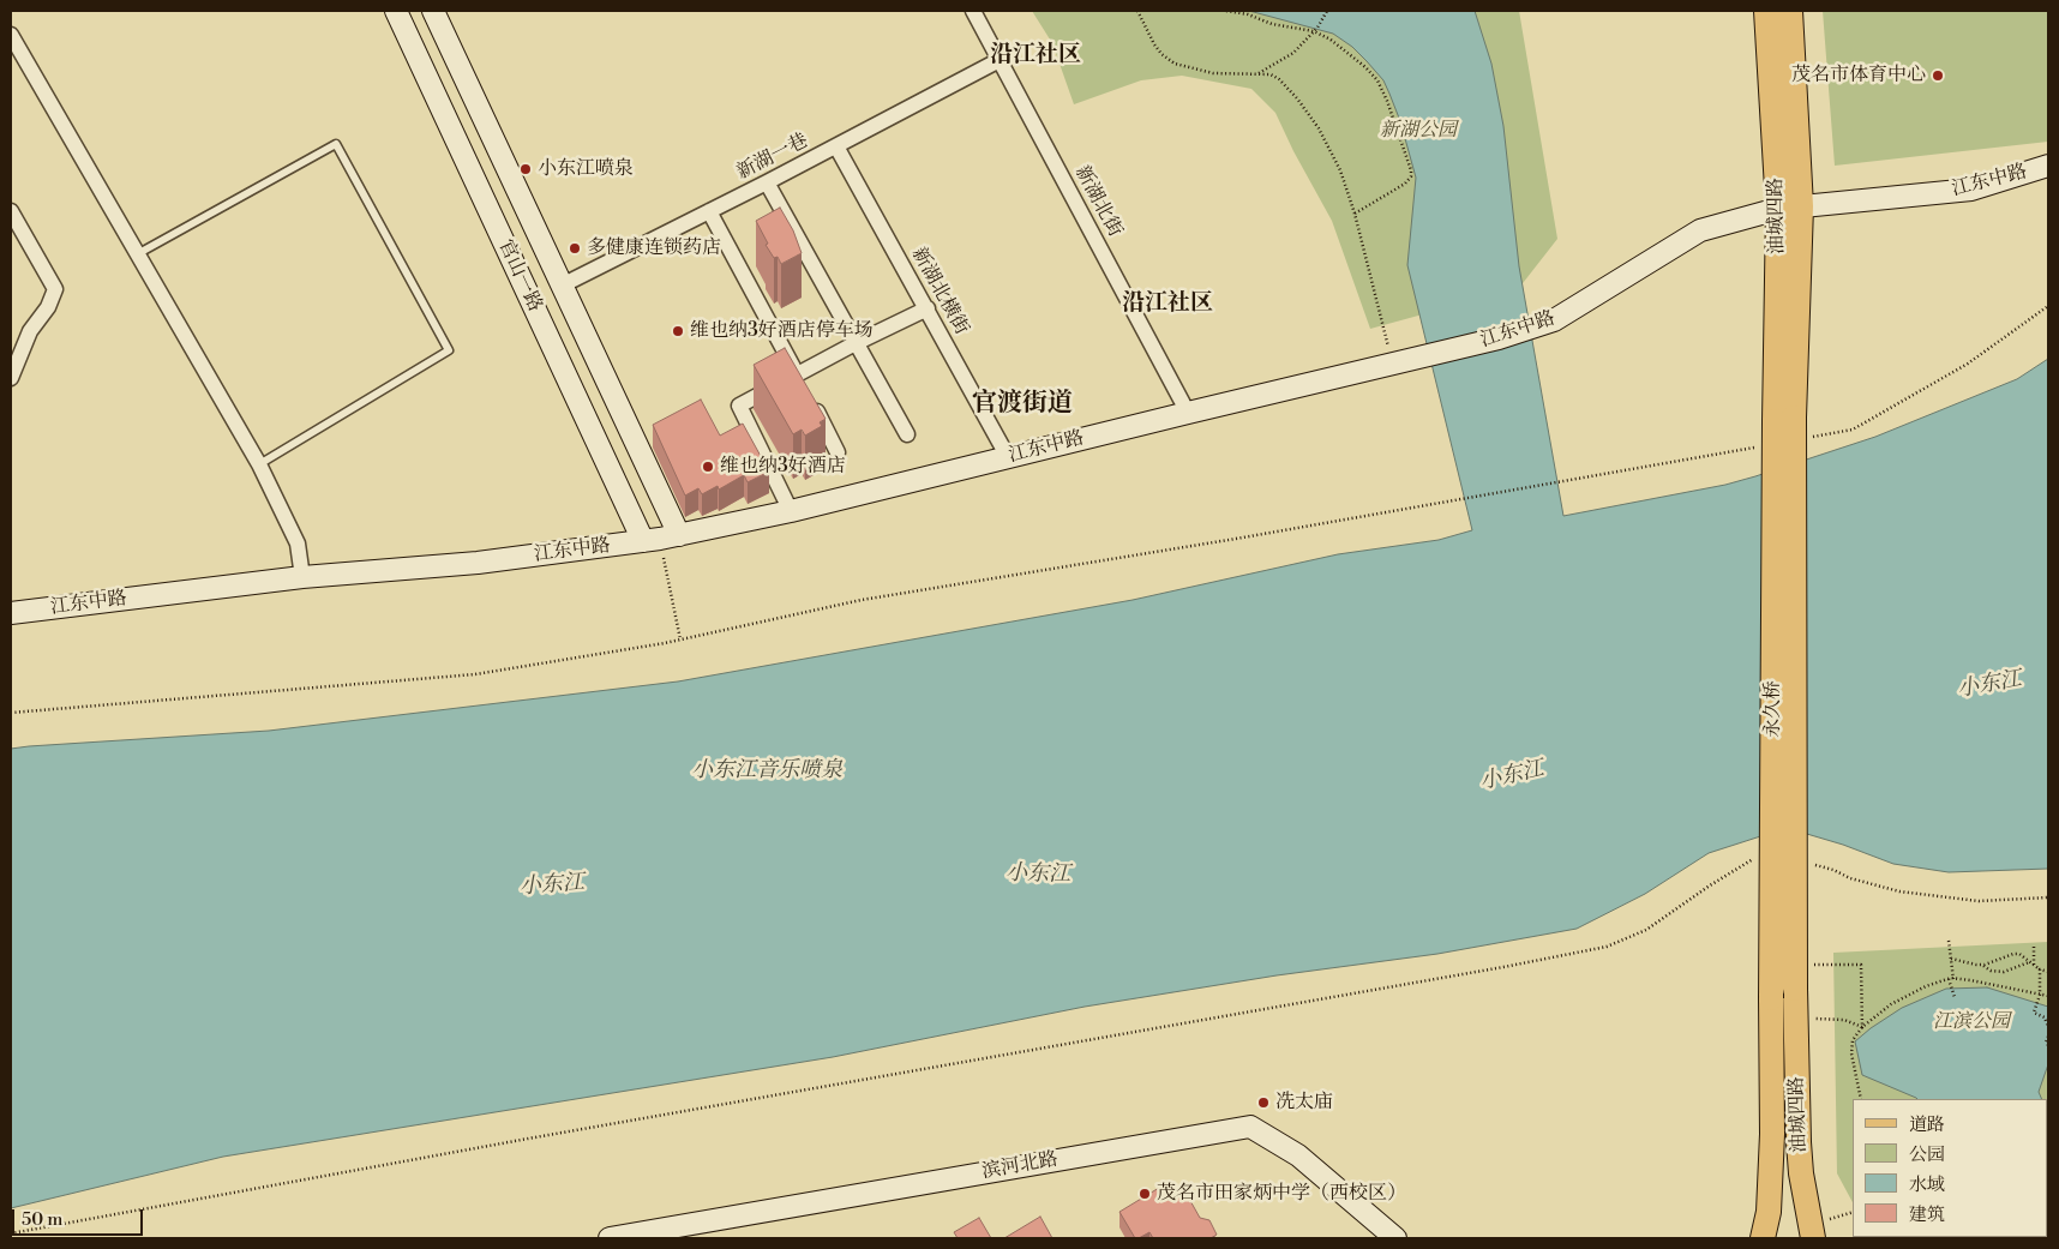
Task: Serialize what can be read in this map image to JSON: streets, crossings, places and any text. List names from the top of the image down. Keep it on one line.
{"streets":{"main road":["油城四路","永久桥"],"street":["新湖一巷","江东中路","新湖北街","官山一路","新湖北横街","滨河北路"]},"crossings":[["新湖一巷","新湖北街"],["新湖一巷","官山一路"],["新湖一巷","新湖北横街"],["江东中路","新湖北街"],["江东中路","油城四路"],["江东中路","官山一路"],["江东中路","新湖北横街"],["油城四路","永久桥"]],"districts":["沿江社区","沿江社区","官渡街道"],"water":["小东江","小东江音乐喷泉"],"parks":["新湖公园","江滨公园"],"places":["茂名市体育中心","小东江喷泉","多健康连锁药店","维也纳3好酒店停车场","维也纳3好酒店","冼太庙","茂名市田家炳中学（西校区）"],"legend":["道路","公园","水域","建筑"],"scale_bar":"50 m"}
